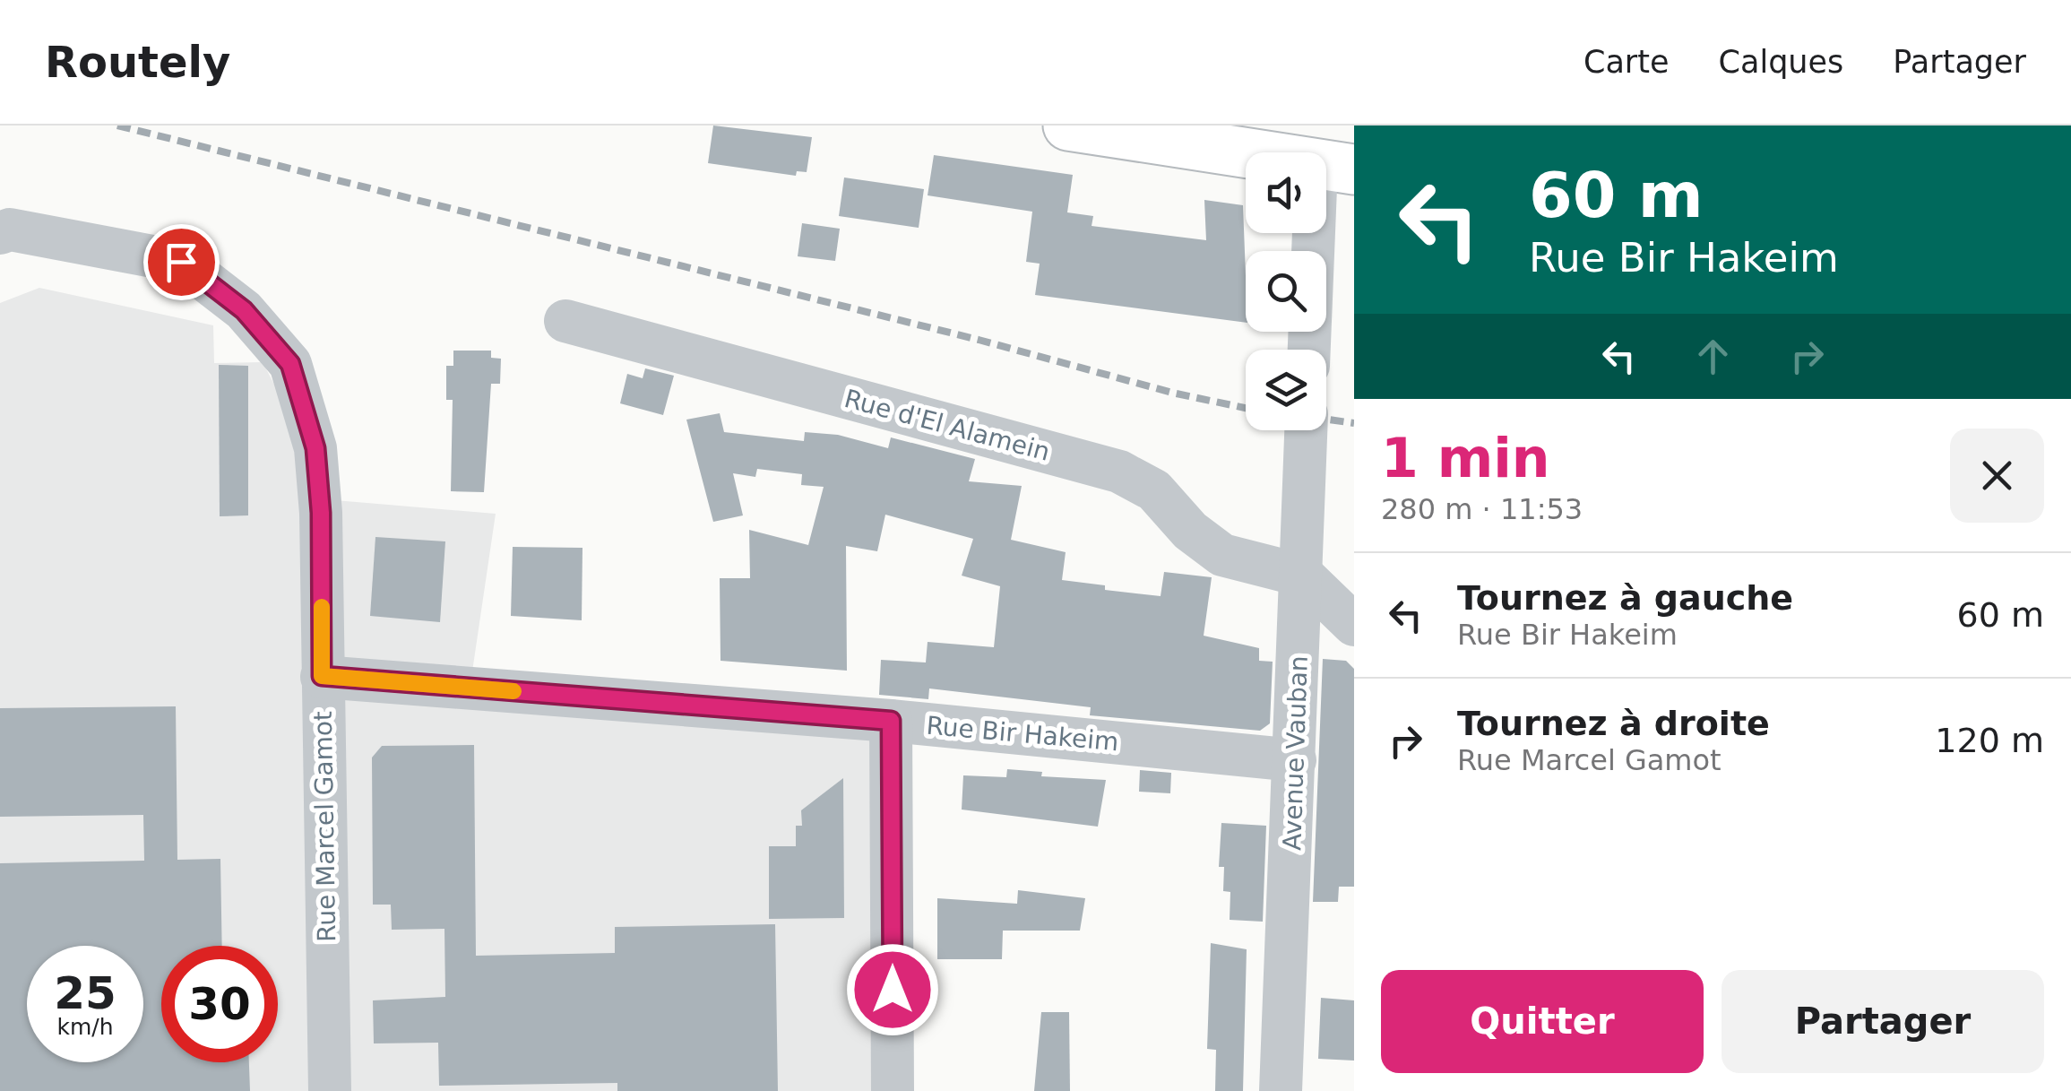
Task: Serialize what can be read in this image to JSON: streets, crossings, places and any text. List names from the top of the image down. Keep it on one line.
{"streets":{"street":["Rue d'El Alamein","Rue Bir Hakeim","Avenue Vauban","Rue Marcel Gamot"]},"crossings":[["Rue d'El Alamein","Avenue Vauban"],["Rue Bir Hakeim","Avenue Vauban"],["Rue Bir Hakeim","Rue Marcel Gamot"]],"page":{"header":"Routely","nav":["Carte","Calques","Partager"],"turn":["60 m","Rue Bir Hakeim"],"heading":["1 min","280 m · 11:53"],"list":[{"name":"Tournez à gauche","note":"Rue Bir Hakeim","value":"60 m"},{"name":"Tournez à droite","note":"Rue Marcel Gamot","value":"120 m"}],"speed":"25 km/h","limit":"30","buttons":["Quitter","Partager"]}}
